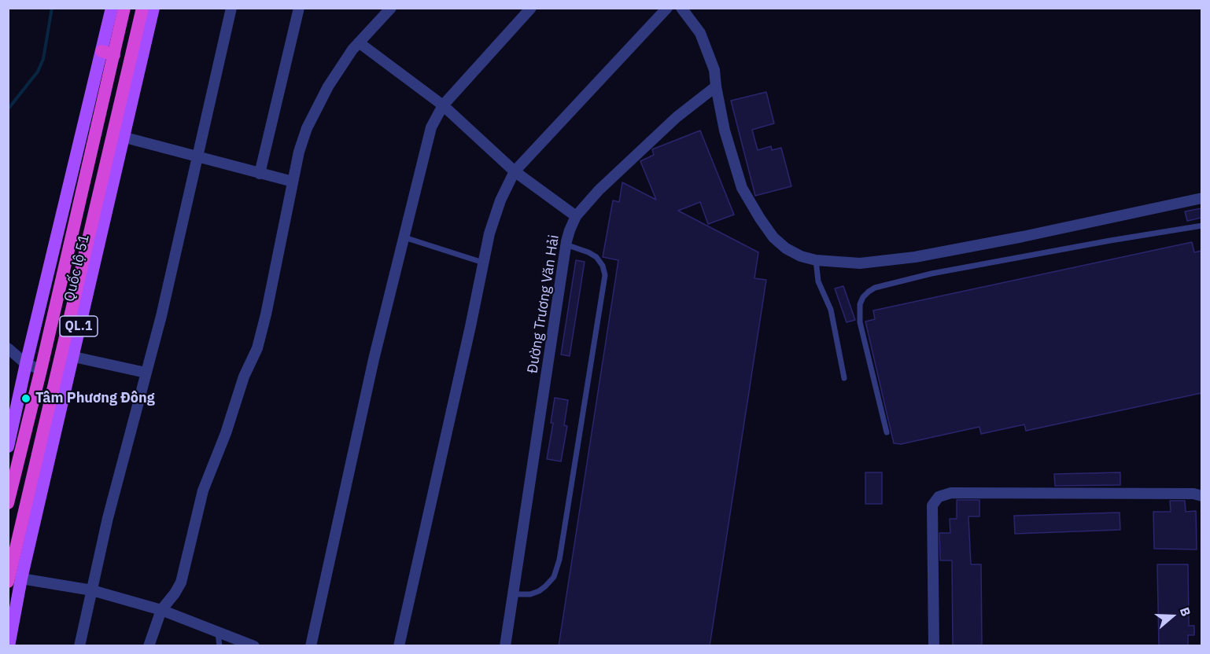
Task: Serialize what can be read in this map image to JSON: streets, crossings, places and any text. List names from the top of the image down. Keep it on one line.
{"streets":{"highway":["Quốc lộ 51","QL.1"],"street":["Đường Trương Văn Hải"]},"places":["Tâm Phương Đông"],"north":"right"}
